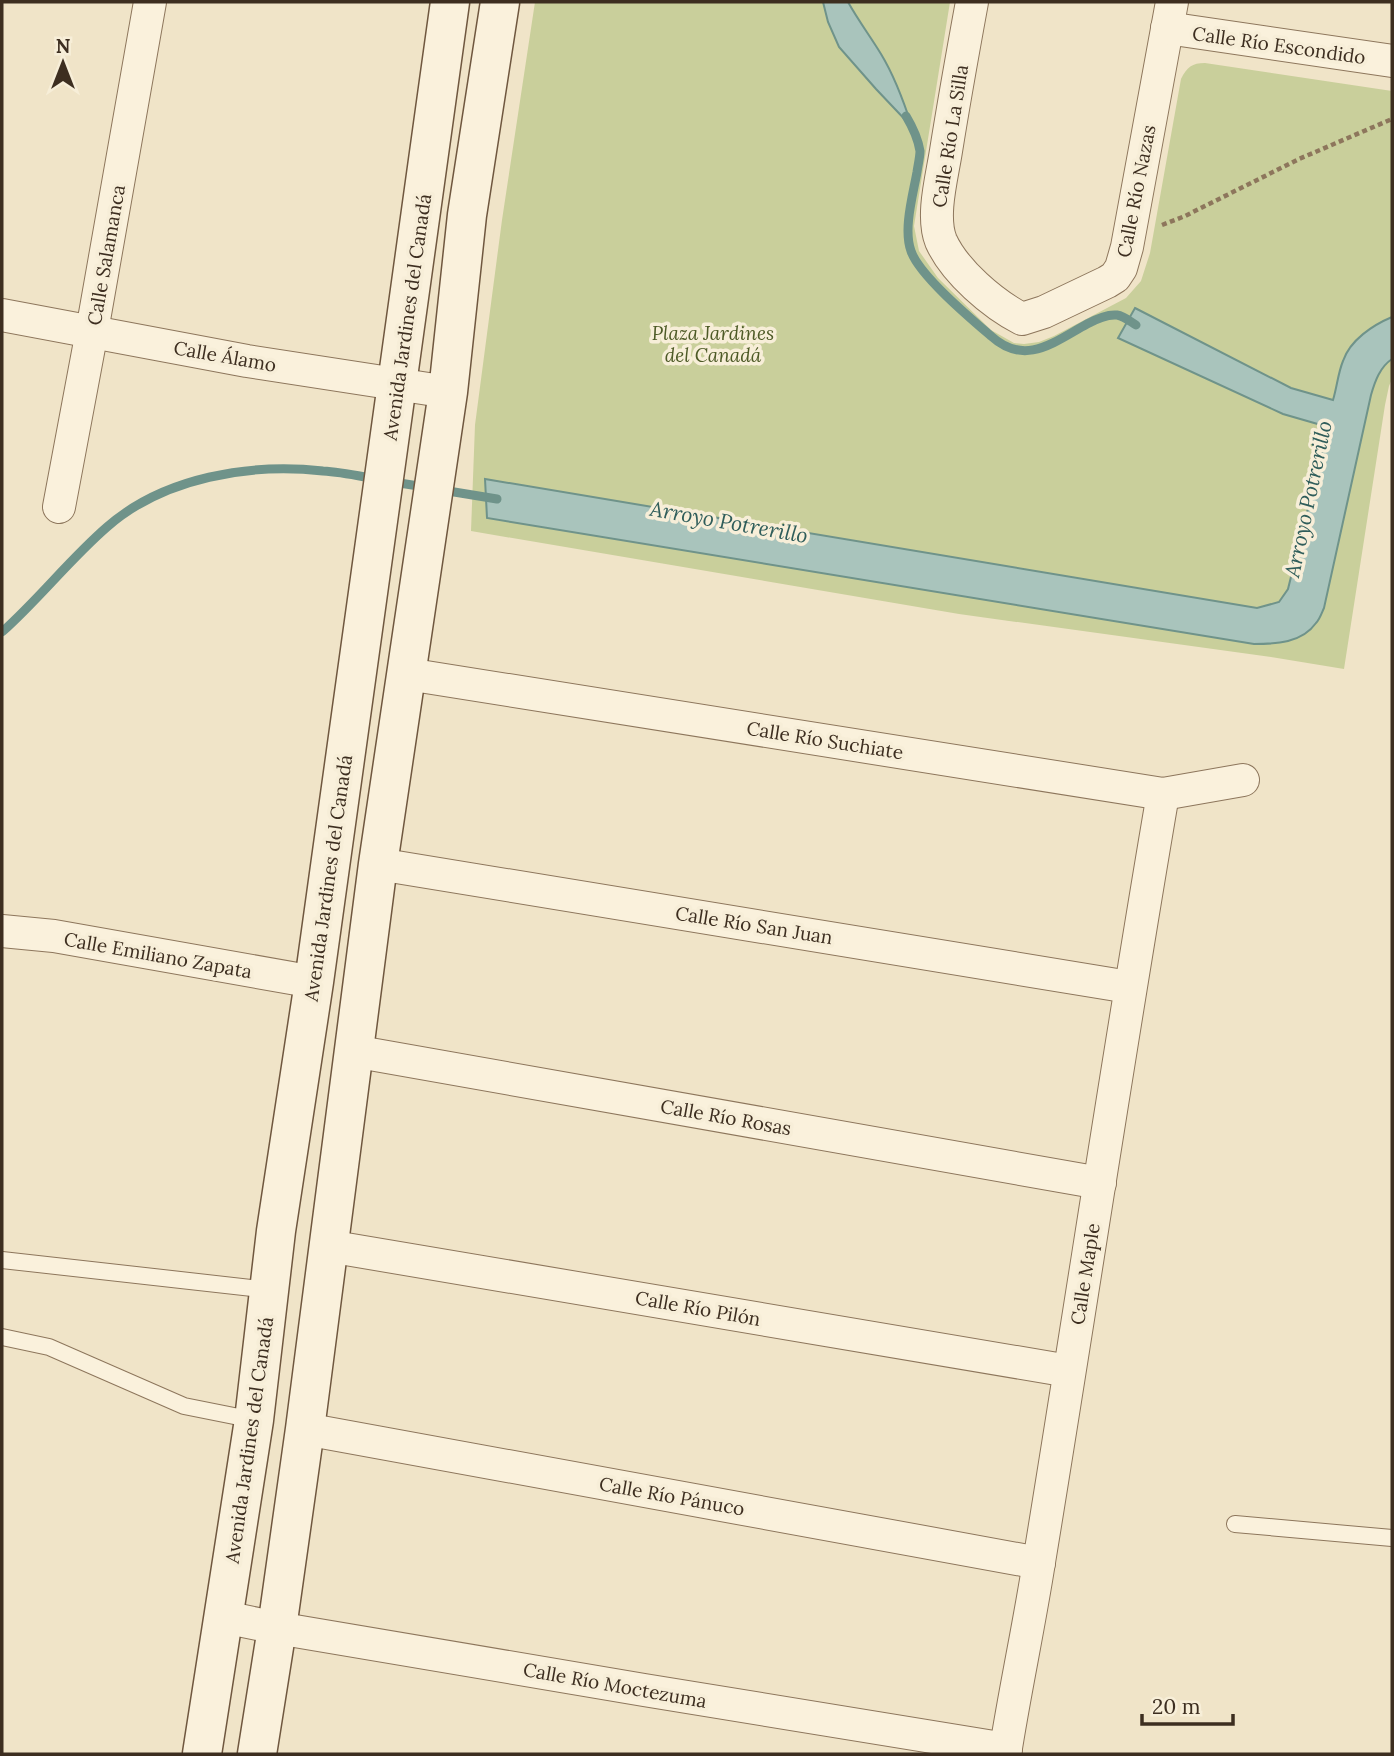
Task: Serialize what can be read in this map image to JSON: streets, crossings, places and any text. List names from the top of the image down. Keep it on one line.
{"streets":{"street":["Calle Río Escondido","Calle Río La Silla","Calle Río Nazas","Calle Salamanca","Avenida Jardines del Canadá","Calle Álamo","Calle Río Suchiate","Calle Río San Juan","Calle Emiliano Zapata","Calle Río Rosas","Calle Maple","Calle Río Pilón","Calle Río Pánuco","Calle Río Moctezuma"]},"crossings":[["Calle Río Escondido","Calle Río Nazas"],["Calle Río La Silla","Calle Río Nazas"],["Calle Salamanca","Calle Álamo"],["Avenida Jardines del Canadá","Calle Álamo"],["Avenida Jardines del Canadá","Calle Emiliano Zapata"],["Avenida Jardines del Canadá","Calle Río Moctezuma"],["Calle Río Suchiate","Calle Maple"],["Calle Río San Juan","Calle Maple"],["Calle Río Rosas","Calle Maple"],["Calle Maple","Calle Río Pilón"],["Calle Maple","Calle Río Pánuco"],["Calle Maple","Calle Río Moctezuma"]],"water":["Arroyo Potrerillo"],"parks":["Plaza Jardines del Canadá"],"scale_bar":"20 m","north":"top"}
